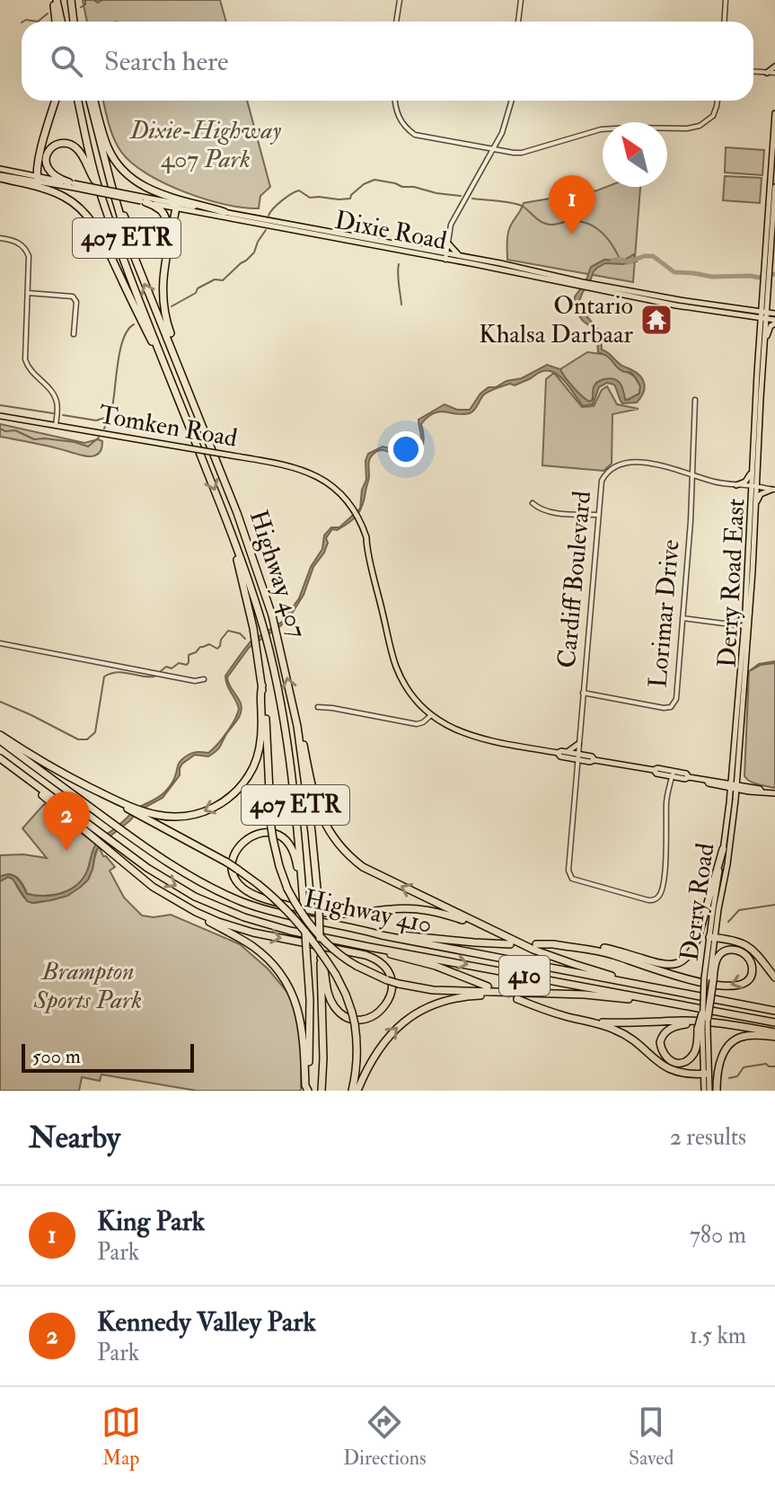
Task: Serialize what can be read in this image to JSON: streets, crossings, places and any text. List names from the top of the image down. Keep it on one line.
{"streets":{"highway":["407 ETR","Highway 407","Highway 410","410"],"main road":["Dixie Road","Tomken Road","Derry Road East","Derry Road"],"street":["Cardiff Boulevard","Lorimar Drive"]},"crossings":[["Dixie Road","Derry Road East"],["Tomken Road","Cardiff Boulevard"],["Tomken Road","Derry Road East"],["Cardiff Boulevard","Derry Road East"],["Cardiff Boulevard","Lorimar Drive"],["Derry Road East","Derry Road"]],"parks":["Dixie-Highway 407 Park","Brampton Sports Park"],"places":{"temple":["Ontario Khalsa Darbaar"]},"scale_bar":"500 m","north":"top left","page":{"search":"Search here","pins":["1","2"],"scale":"500 m","heading":["Nearby","2 results"],"list":[{"mark":"1","name":"King Park","note":"Park","value":"780 m"},{"mark":"2","name":"Kennedy Valley Park","note":"Park","value":"1.5 km"}],"nav":["Map","Directions","Saved"]}}
